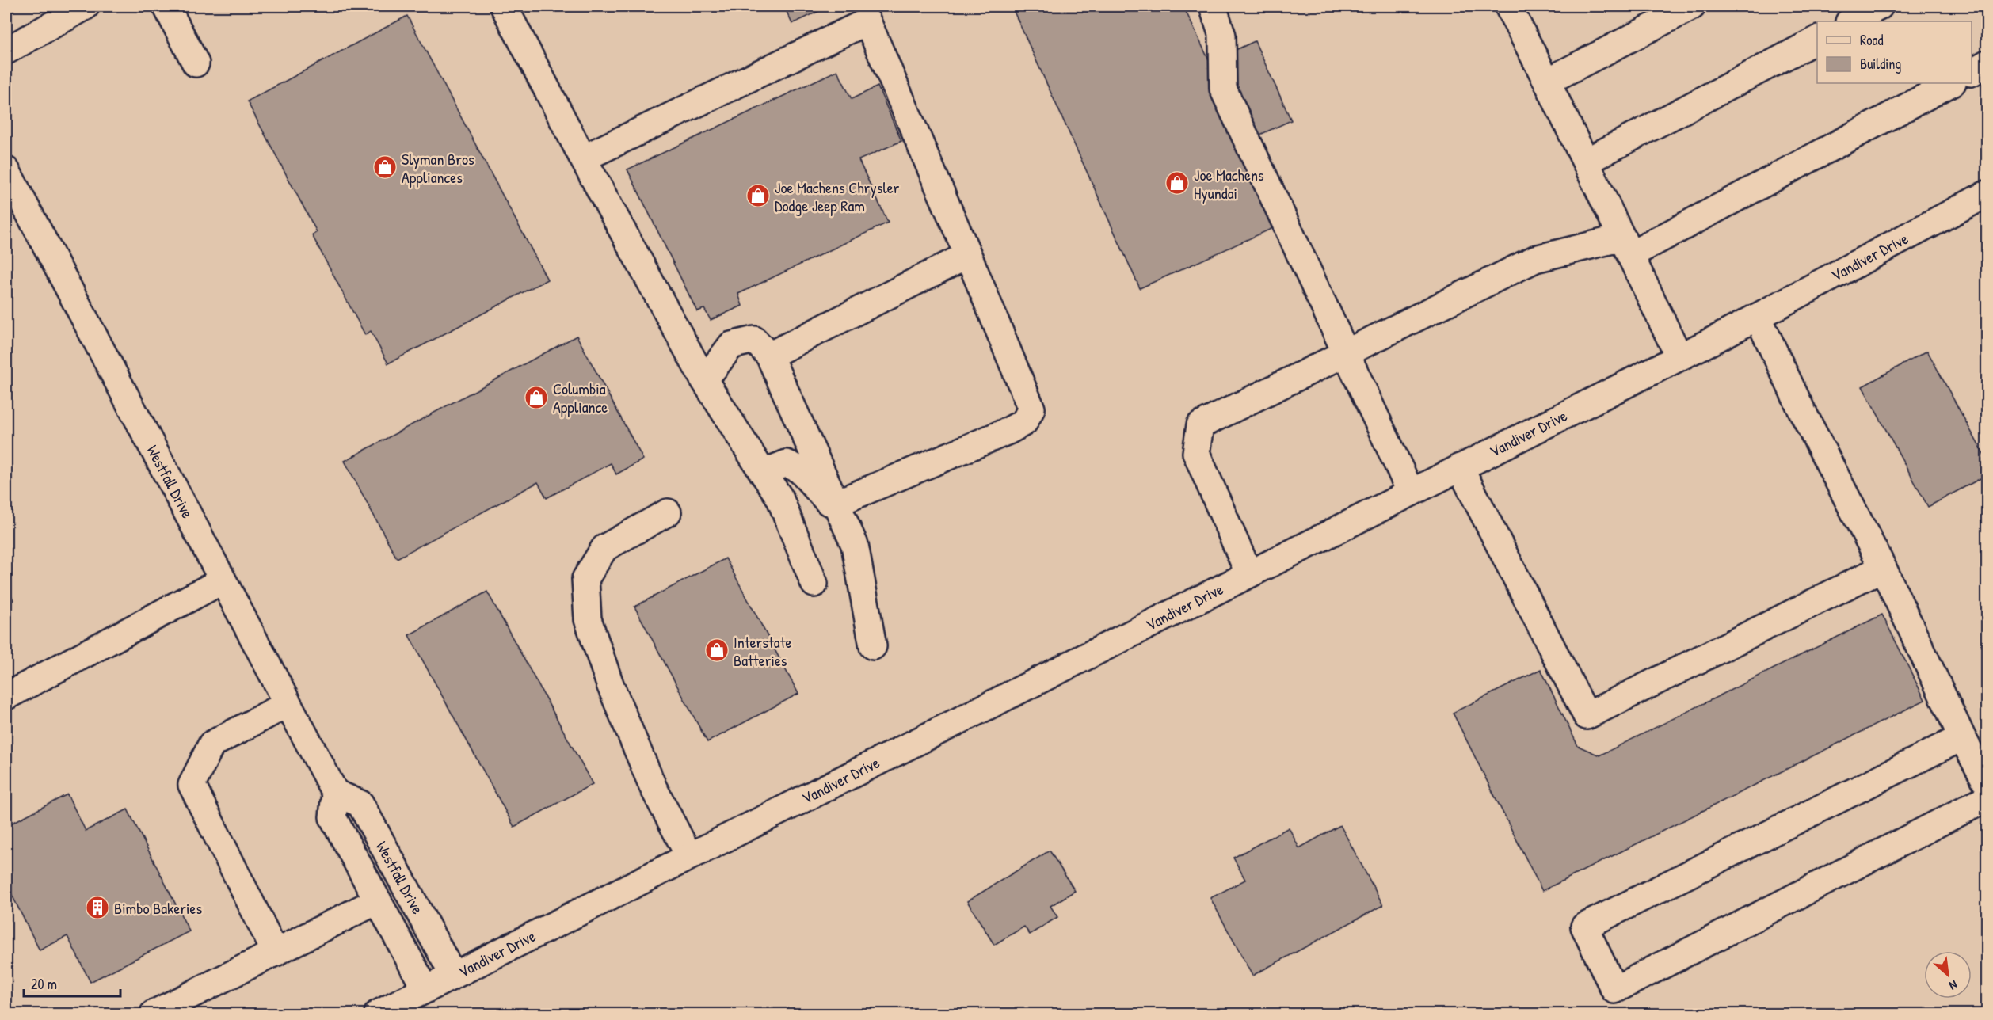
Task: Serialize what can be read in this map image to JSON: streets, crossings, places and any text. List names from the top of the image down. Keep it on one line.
{"streets":{"main road":["Vandiver Drive","Westfall Drive"]},"crossings":[["Vandiver Drive","Westfall Drive"]],"places":{"shop":["Slyman Bros Appliances","Joe Machens Hyundai","Joe Machens Chrysler Dodge Jeep Ram","Columbia Appliance","Interstate Batteries"],"building":["Bimbo Bakeries"]},"legend":["Road","Building"],"scale_bar":"20 m","north":"bottom right"}
